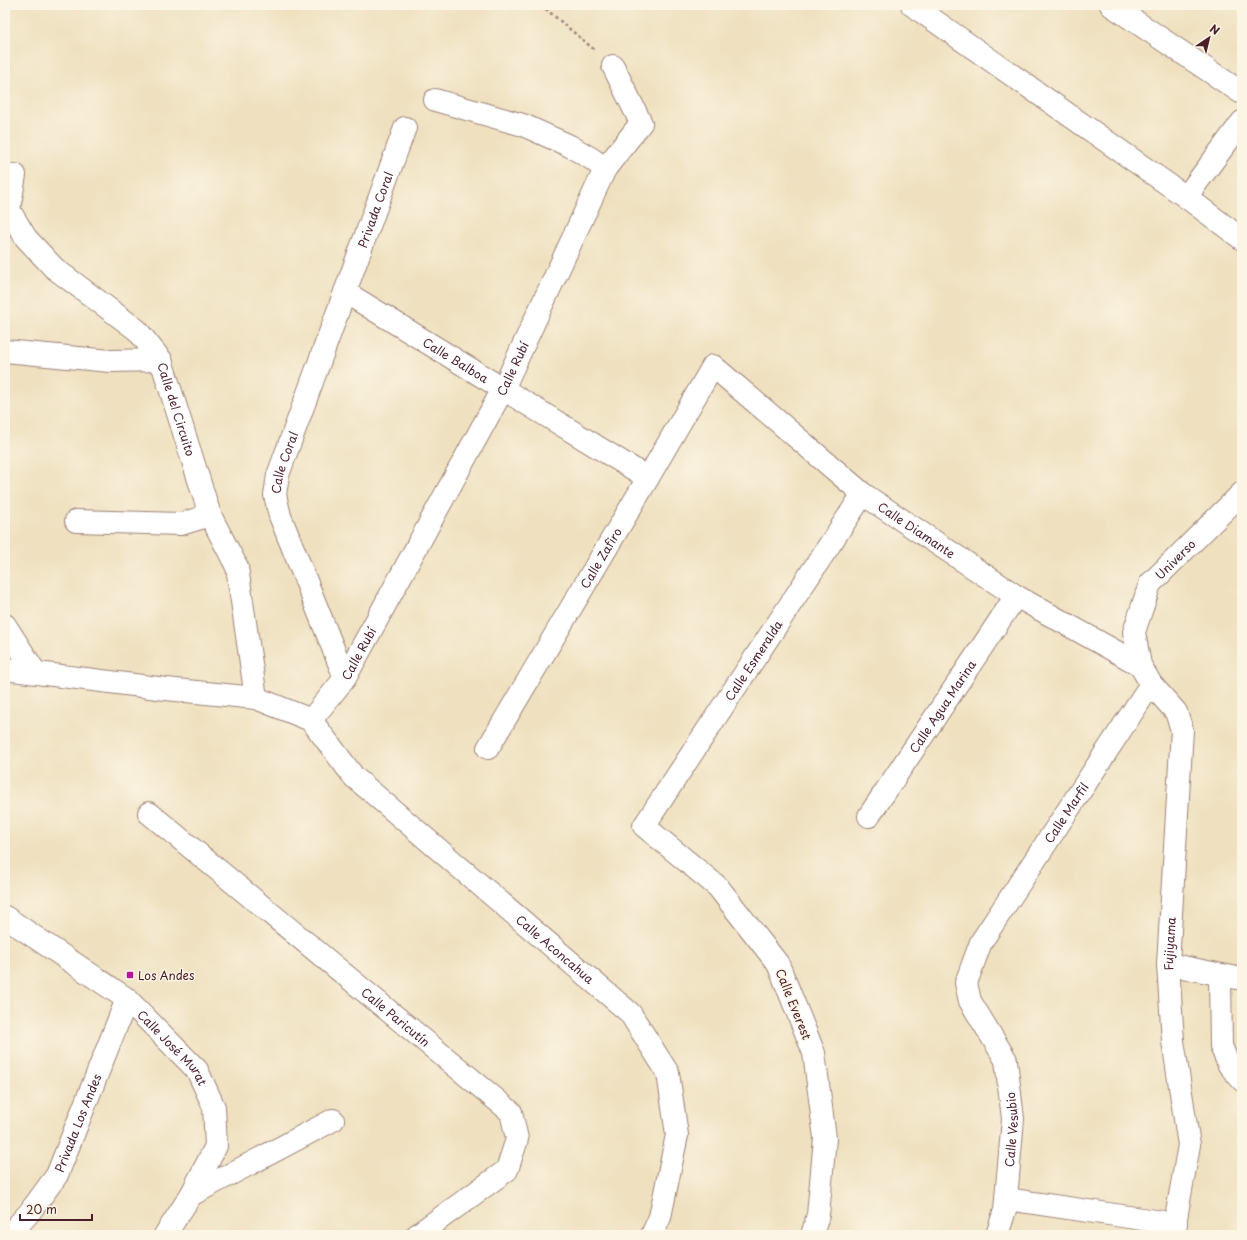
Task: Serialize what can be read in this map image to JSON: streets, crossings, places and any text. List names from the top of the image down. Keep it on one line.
{"streets":{"street":["Privada Coral","Calle Balboa","Calle Rubí","Calle del Circuito","Calle Coral","Calle Diamante","Calle Zafiro","Universo","Calle Esmeralda","Calle Agua Marina","Calle Marfil","Fujiyama","Calle Aconcahua","Calle Everest","Calle Paricutín","Calle José Murat","Privada Los Andes","Calle Vesubio"]},"crossings":[["Privada Coral","Calle Balboa"],["Privada Coral","Calle Coral"],["Calle Balboa","Calle Rubí"],["Calle Balboa","Calle Coral"],["Calle Balboa","Calle Zafiro"],["Calle Rubí","Calle Coral"],["Calle Rubí","Calle Aconcahua"],["Calle Diamante","Calle Zafiro"],["Calle Diamante","Universo"],["Calle Diamante","Calle Esmeralda"],["Calle Diamante","Calle Agua Marina"],["Calle Diamante","Fujiyama"],["Universo","Fujiyama"],["Calle Esmeralda","Calle Everest"],["Calle Marfil","Fujiyama"],["Calle Marfil","Calle Vesubio"],["Calle José Murat","Privada Los Andes"]],"places":{"transit":["Los Andes"]},"scale_bar":"20 m","north":"top right"}
